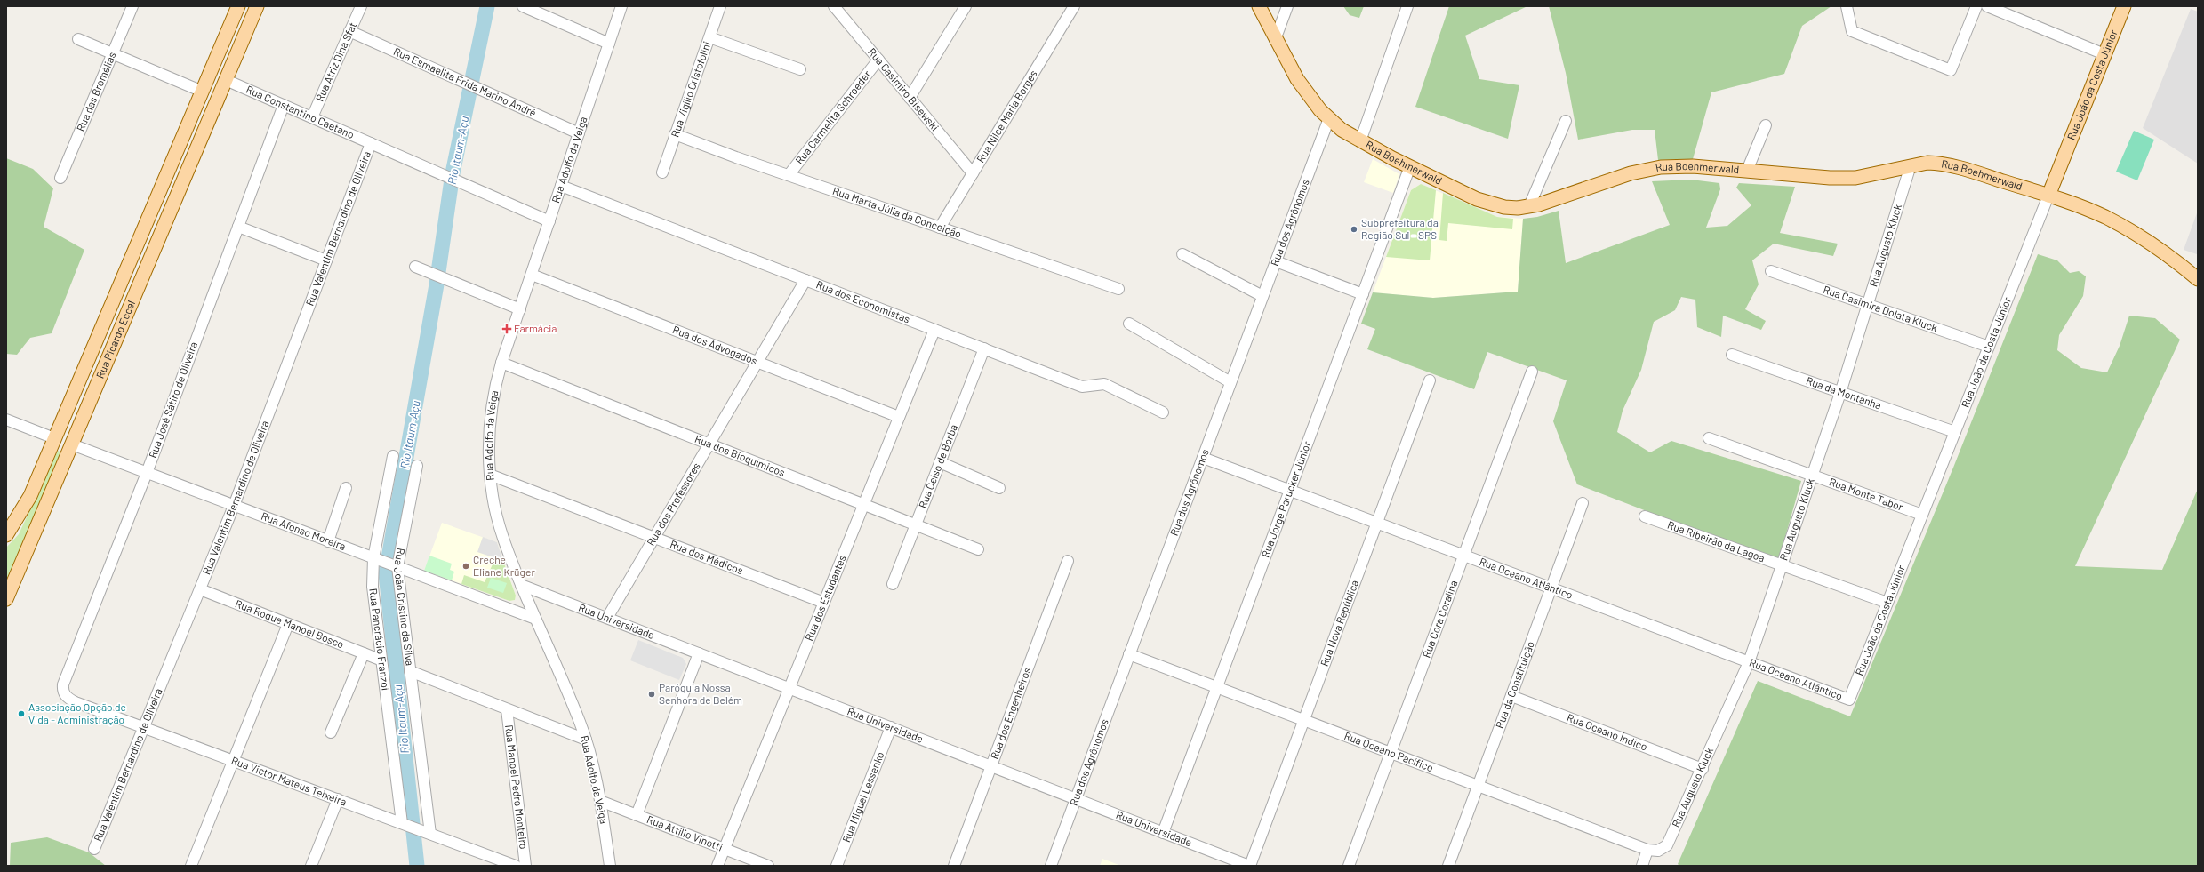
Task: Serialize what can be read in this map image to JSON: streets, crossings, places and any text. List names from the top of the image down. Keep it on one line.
{"streets":{"main road":["Rua João da Costa Júnior","Rua Boehmerwald","Rua Ricardo Eccel"],"street":["Rua Atriz Dina Sfat","Rua Esmaelita Frida Marino André","Rua Vigílio Cristofolini","Rua Casimiro Bisewski","Rua das Bromélias","Rua Constantino Caetano","Rua Nilce Maria Borges","Rua Carmelita Schroeder","Rua Adolfo da Veiga","Rua Marta Júlia da Conceição","Rua dos Agrônomos","Rua Valentim Bernardino de Oliveira","Rua Augusto Kluck","Rua dos Economistas","Rua Casimira Dolata Kluck","Rua dos Advogados","Rua da Montanha","Rua José Sátiro de Oliveira","Rua dos Bioquímicos","Rua Celso de Borba","Rua Monte Tabor","Rua Jorge Parucker Júnior","Rua dos Professores","Rua Afonso Moreira","Rua Ribeirão da Lagoa","Rua dos Médicos","Rua Oceano Atlântico","Rua dos Estudantes","Rua João Cristino da Silva","Rua Cora Coralina","Rua Universidade","Rua Nova República","Rua Roque Manoel Bosco","Rua Pancrácio Franzoi","Rua da Constituição","Rua dos Engenheiros","Rua Oceano Índico","Rua Oceano Pacífico","Rua Victor Mateus Teixeira","Rua Manoel Pedro Monteiro","Rua Miguel Lessenko","Rua Attílio Vinotti"]},"crossings":[["Rua Atriz Dina Sfat","Rua Esmaelita Frida Marino André"],["Rua Atriz Dina Sfat","Rua Constantino Caetano"],["Rua Esmaelita Frida Marino André","Rua Adolfo da Veiga"],["Rua João da Costa Júnior","Rua Boehmerwald"],["Rua João da Costa Júnior","Rua Casimira Dolata Kluck"],["Rua João da Costa Júnior","Rua da Montanha"],["Rua João da Costa Júnior","Rua Monte Tabor"],["Rua João da Costa Júnior","Rua Ribeirão da Lagoa"],["Rua João da Costa Júnior","Rua Oceano Atlântico"],["Rua Vigílio Cristofolini","Rua Marta Júlia da Conceição"],["Rua Casimiro Bisewski","Rua Nilce Maria Borges"],["Rua Casimiro Bisewski","Rua Carmelita Schroeder"],["Rua Constantino Caetano","Rua Adolfo da Veiga"],["Rua Constantino Caetano","Rua Valentim Bernardino de Oliveira"],["Rua Constantino Caetano","Rua Ricardo Eccel"],["Rua Constantino Caetano","Rua José Sátiro de Oliveira"],["Rua Nilce Maria Borges","Rua Marta Júlia da Conceição"],["Rua Carmelita Schroeder","Rua Marta Júlia da Conceição"],["Rua Adolfo da Veiga","Rua dos Economistas"],["Rua Adolfo da Veiga","Rua dos Advogados"],["Rua Adolfo da Veiga","Rua dos Bioquímicos"],["Rua Adolfo da Veiga","Rua Afonso Moreira"],["Rua Adolfo da Veiga","Rua dos Médicos"],["Rua Adolfo da Veiga","Rua Universidade"],["Rua Adolfo da Veiga","Rua Attílio Vinotti"],["Rua Boehmerwald","Rua dos Agrônomos"],["Rua Boehmerwald","Rua Augusto Kluck"],["Rua Boehmerwald","Rua Jorge Parucker Júnior"],["Rua dos Agrônomos","Rua Oceano Atlântico"],["Rua dos Agrônomos","Rua Universidade"],["Rua dos Agrônomos","Rua Oceano Pacífico"],["Rua Valentim Bernardino de Oliveira","Rua Afonso Moreira"],["Rua Valentim Bernardino de Oliveira","Rua Roque Manoel Bosco"],["Rua Valentim Bernardino de Oliveira","Rua Victor Mateus Teixeira"],["Rua Augusto Kluck","Rua Casimira Dolata Kluck"],["Rua Augusto Kluck","Rua da Montanha"],["Rua Augusto Kluck","Rua Monte Tabor"],["Rua Augusto Kluck","Rua Ribeirão da Lagoa"],["Rua Augusto Kluck","Rua Oceano Atlântico"],["Rua Augusto Kluck","Rua Oceano Índico"],["Rua Augusto Kluck","Rua Oceano Pacífico"],["Rua dos Economistas","Rua Celso de Borba"],["Rua dos Economistas","Rua dos Professores"],["Rua dos Economistas","Rua dos Estudantes"],["Rua Ricardo Eccel","Rua Afonso Moreira"],["Rua dos Advogados","Rua dos Professores"],["Rua dos Advogados","Rua dos Estudantes"],["Rua José Sátiro de Oliveira","Rua Afonso Moreira"],["Rua José Sátiro de Oliveira","Rua Victor Mateus Teixeira"],["Rua dos Bioquímicos","Rua Celso de Borba"],["Rua dos Bioquímicos","Rua dos Professores"],["Rua dos Bioquímicos","Rua dos Estudantes"],["Rua Jorge Parucker Júnior","Rua Oceano Atlântico"],["Rua Jorge Parucker Júnior","Rua Universidade"],["Rua Jorge Parucker Júnior","Rua Oceano Pacífico"],["Rua dos Professores","Rua dos Médicos"],["Rua dos Professores","Rua Universidade"],["Rua Afonso Moreira","Rua João Cristino da Silva"],["Rua Afonso Moreira","Rua Pancrácio Franzoi"],["Rua dos Médicos","Rua dos Estudantes"],["Rua Oceano Atlântico","Rua Cora Coralina"],["Rua Oceano Atlântico","Rua Nova República"],["Rua Oceano Atlântico","Rua da Constituição"],["Rua dos Estudantes","Rua Universidade"],["Rua dos Estudantes","Rua Attílio Vinotti"],["Rua João Cristino da Silva","Rua Victor Mateus Teixeira"],["Rua Cora Coralina","Rua Oceano Pacífico"],["Rua Universidade","Rua Nova República"],["Rua Universidade","Rua dos Engenheiros"],["Rua Universidade","Rua Miguel Lessenko"],["Rua Nova República","Rua Oceano Pacífico"],["Rua Roque Manoel Bosco","Rua Pancrácio Franzoi"],["Rua Pancrácio Franzoi","Rua Victor Mateus Teixeira"],["Rua da Constituição","Rua Oceano Índico"],["Rua da Constituição","Rua Oceano Pacífico"]],"water":["Rio Itaum-Açu"],"places":{"other":["Subprefeitura da Região Sul - SPS","Creche Eliane Krüger","Paróquia Nossa Senhora de Belém","Associação Opção de Vida - Administração"],"health":["Farmácia"]}}
